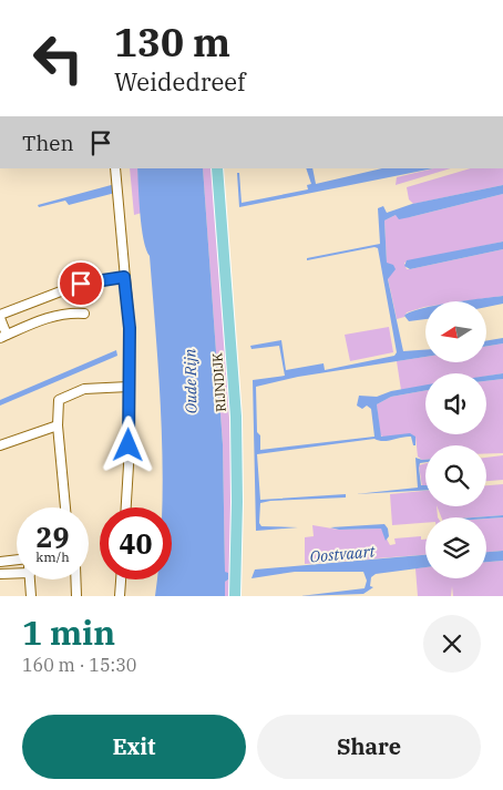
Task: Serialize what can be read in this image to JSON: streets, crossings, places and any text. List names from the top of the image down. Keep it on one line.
{"streets":{"main road":["RIJNDIJK"]},"water":["Oude Rijn","Oostvaart"],"north":"left","page":{"turn":["130 m","Weidedreef"],"then":"Then","speed":"29 km/h","limit":"40","heading":["1 min","160 m · 15:30"],"buttons":["Exit","Share"]}}
